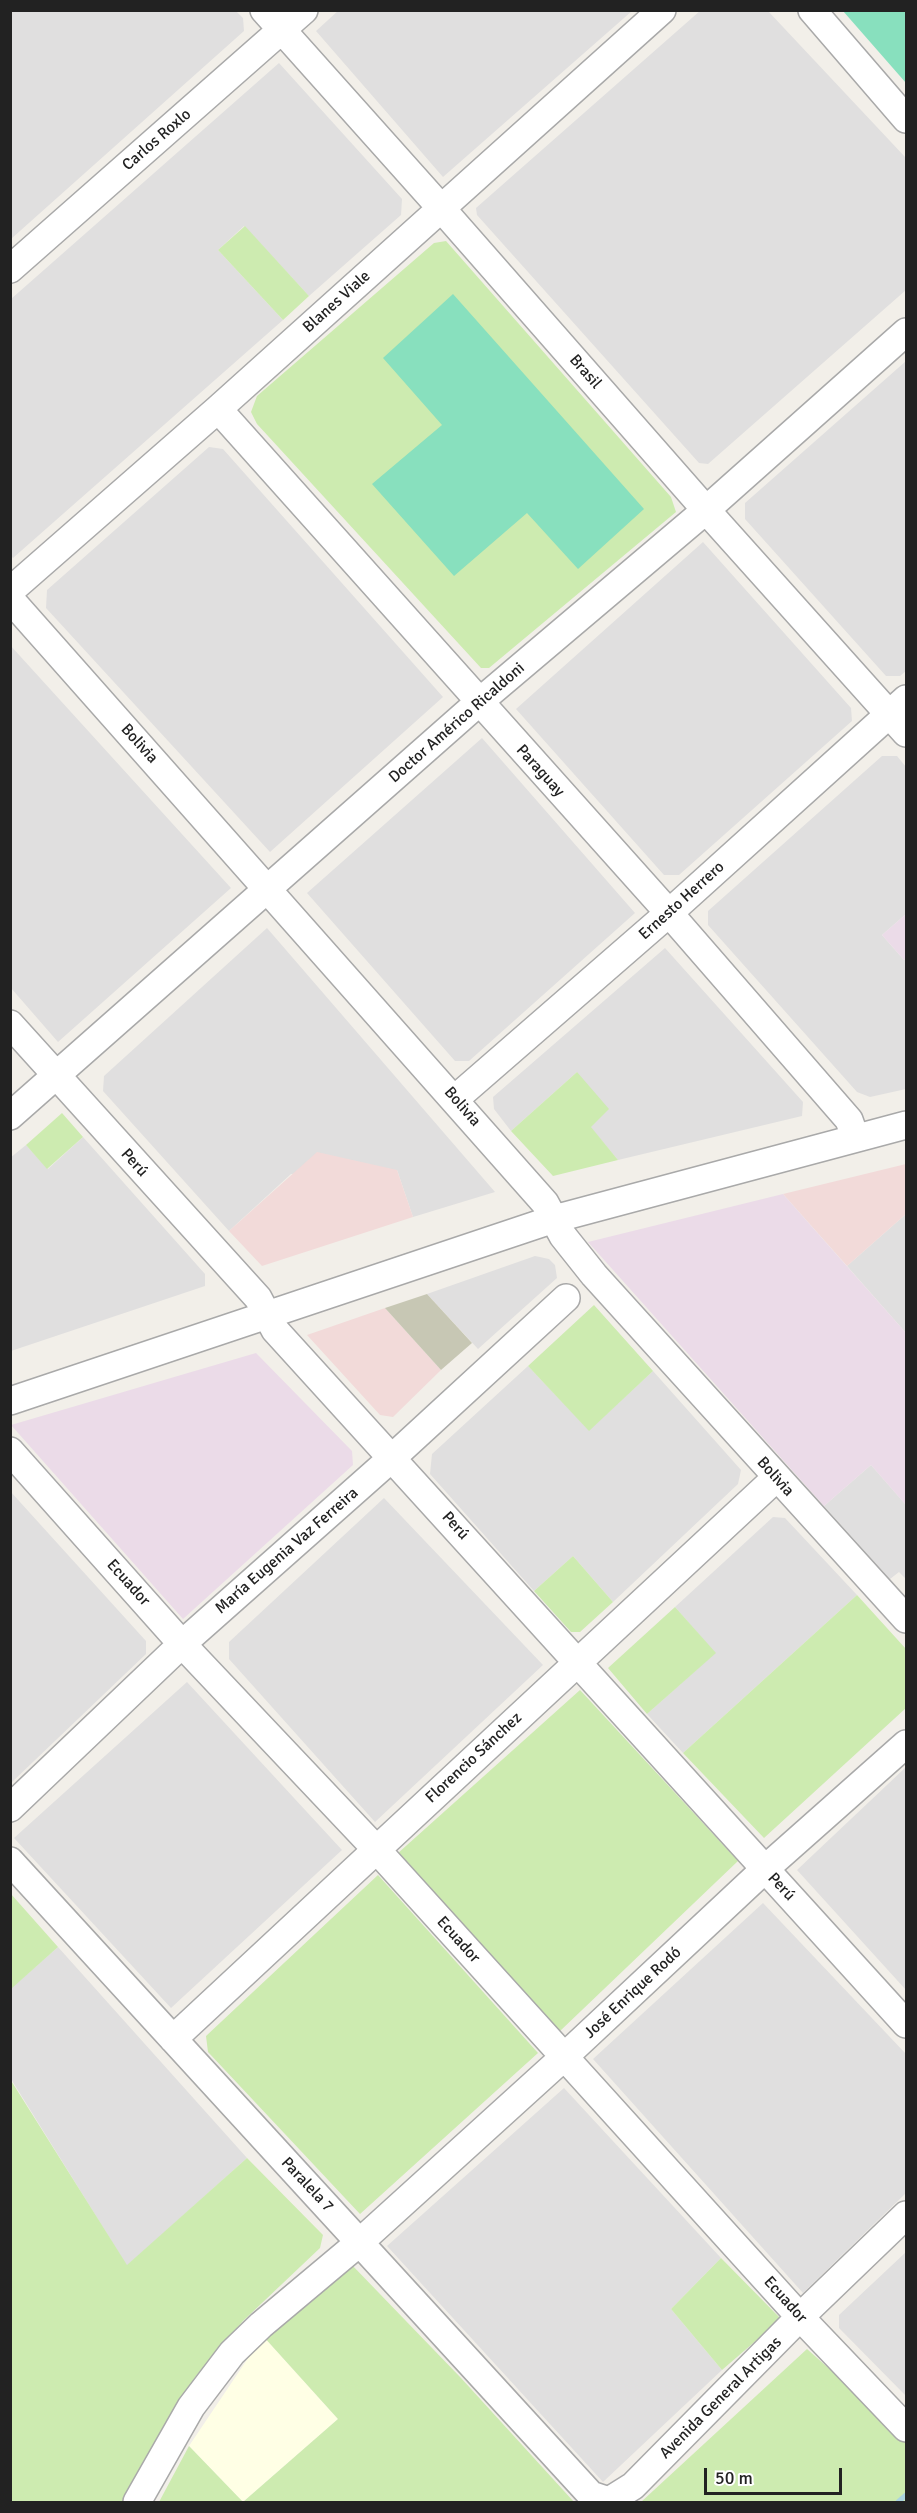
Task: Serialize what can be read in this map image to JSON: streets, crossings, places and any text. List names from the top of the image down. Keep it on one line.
{"streets":{"street":["Carlos Roxlo","Blanes Viale","Brasil","Doctor Américo Ricaldoni","Bolivia","Paraguay","Ernesto Herrero","Perú","María Eugenia Vaz Ferreira","Ecuador","Florencio Sánchez","José Enrique Rodó","Paralela 7","Avenida General Artigas"]},"crossings":[["Carlos Roxlo","Brasil"],["Blanes Viale","Brasil"],["Blanes Viale","Paraguay"],["Brasil","Doctor Américo Ricaldoni"],["Brasil","Ernesto Herrero"],["Doctor Américo Ricaldoni","Bolivia"],["Doctor Américo Ricaldoni","Paraguay"],["Doctor Américo Ricaldoni","Perú"],["Bolivia","Ernesto Herrero"],["Bolivia","Florencio Sánchez"],["Paraguay","Ernesto Herrero"],["Perú","María Eugenia Vaz Ferreira"],["Perú","Florencio Sánchez"],["Perú","José Enrique Rodó"],["María Eugenia Vaz Ferreira","Ecuador"],["Ecuador","Florencio Sánchez"],["Ecuador","José Enrique Rodó"],["Ecuador","Avenida General Artigas"],["Florencio Sánchez","Paralela 7"],["José Enrique Rodó","Paralela 7"],["Paralela 7","Avenida General Artigas"]],"scale_bar":"50 m"}
